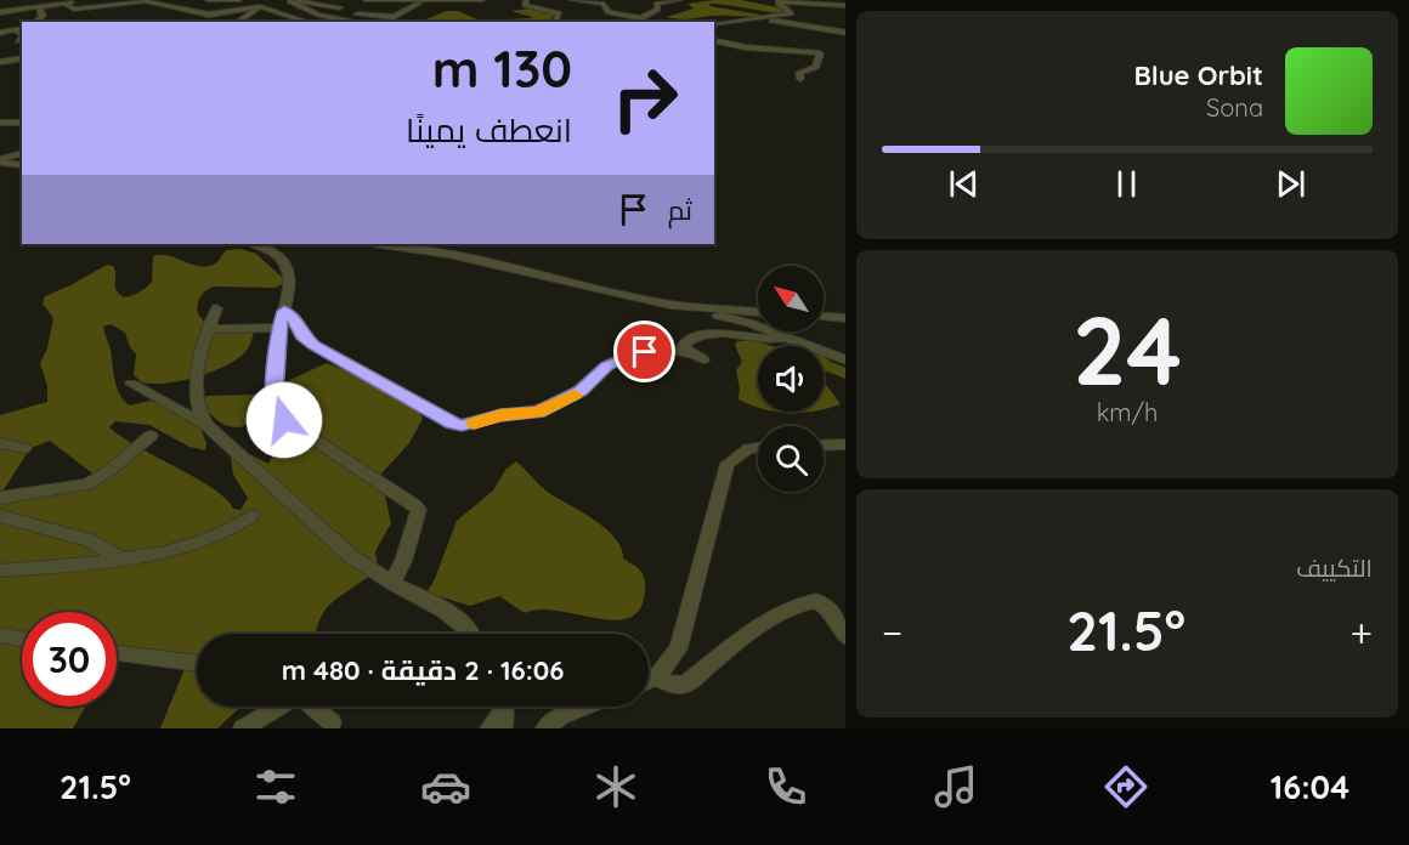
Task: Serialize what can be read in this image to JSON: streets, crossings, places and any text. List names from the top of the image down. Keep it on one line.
{"north":"top left","page":{"turn":["130 m","انعطف يمينًا"],"song":["Blue Orbit","Sona"],"then":"ثم","tile":[["24","km/h"],"التكييف"],"heat":["−","21.5°","+"],"limit":"30","trip":"16:06 · 2 دقيقة · 480 m","tabs":["16:04","21.5°"]}}
